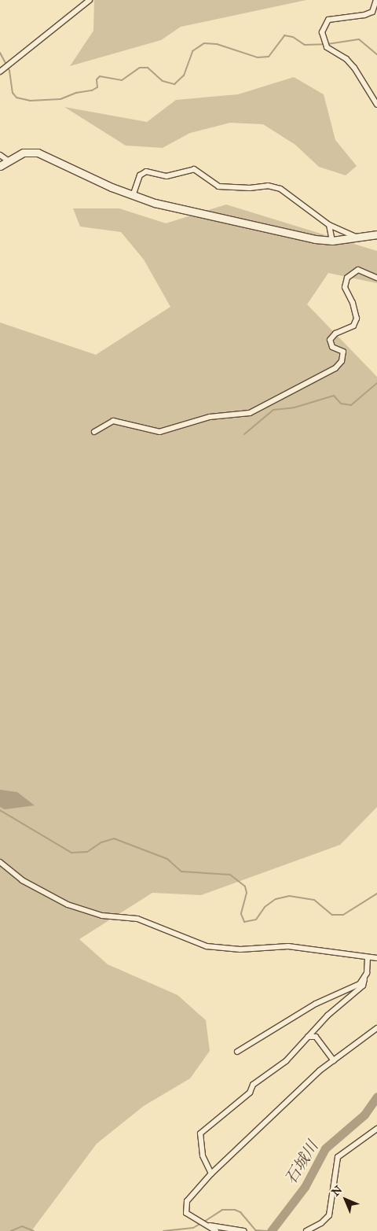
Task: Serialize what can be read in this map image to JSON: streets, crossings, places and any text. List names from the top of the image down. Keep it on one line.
{"water":["石城川"],"north":"top left"}
